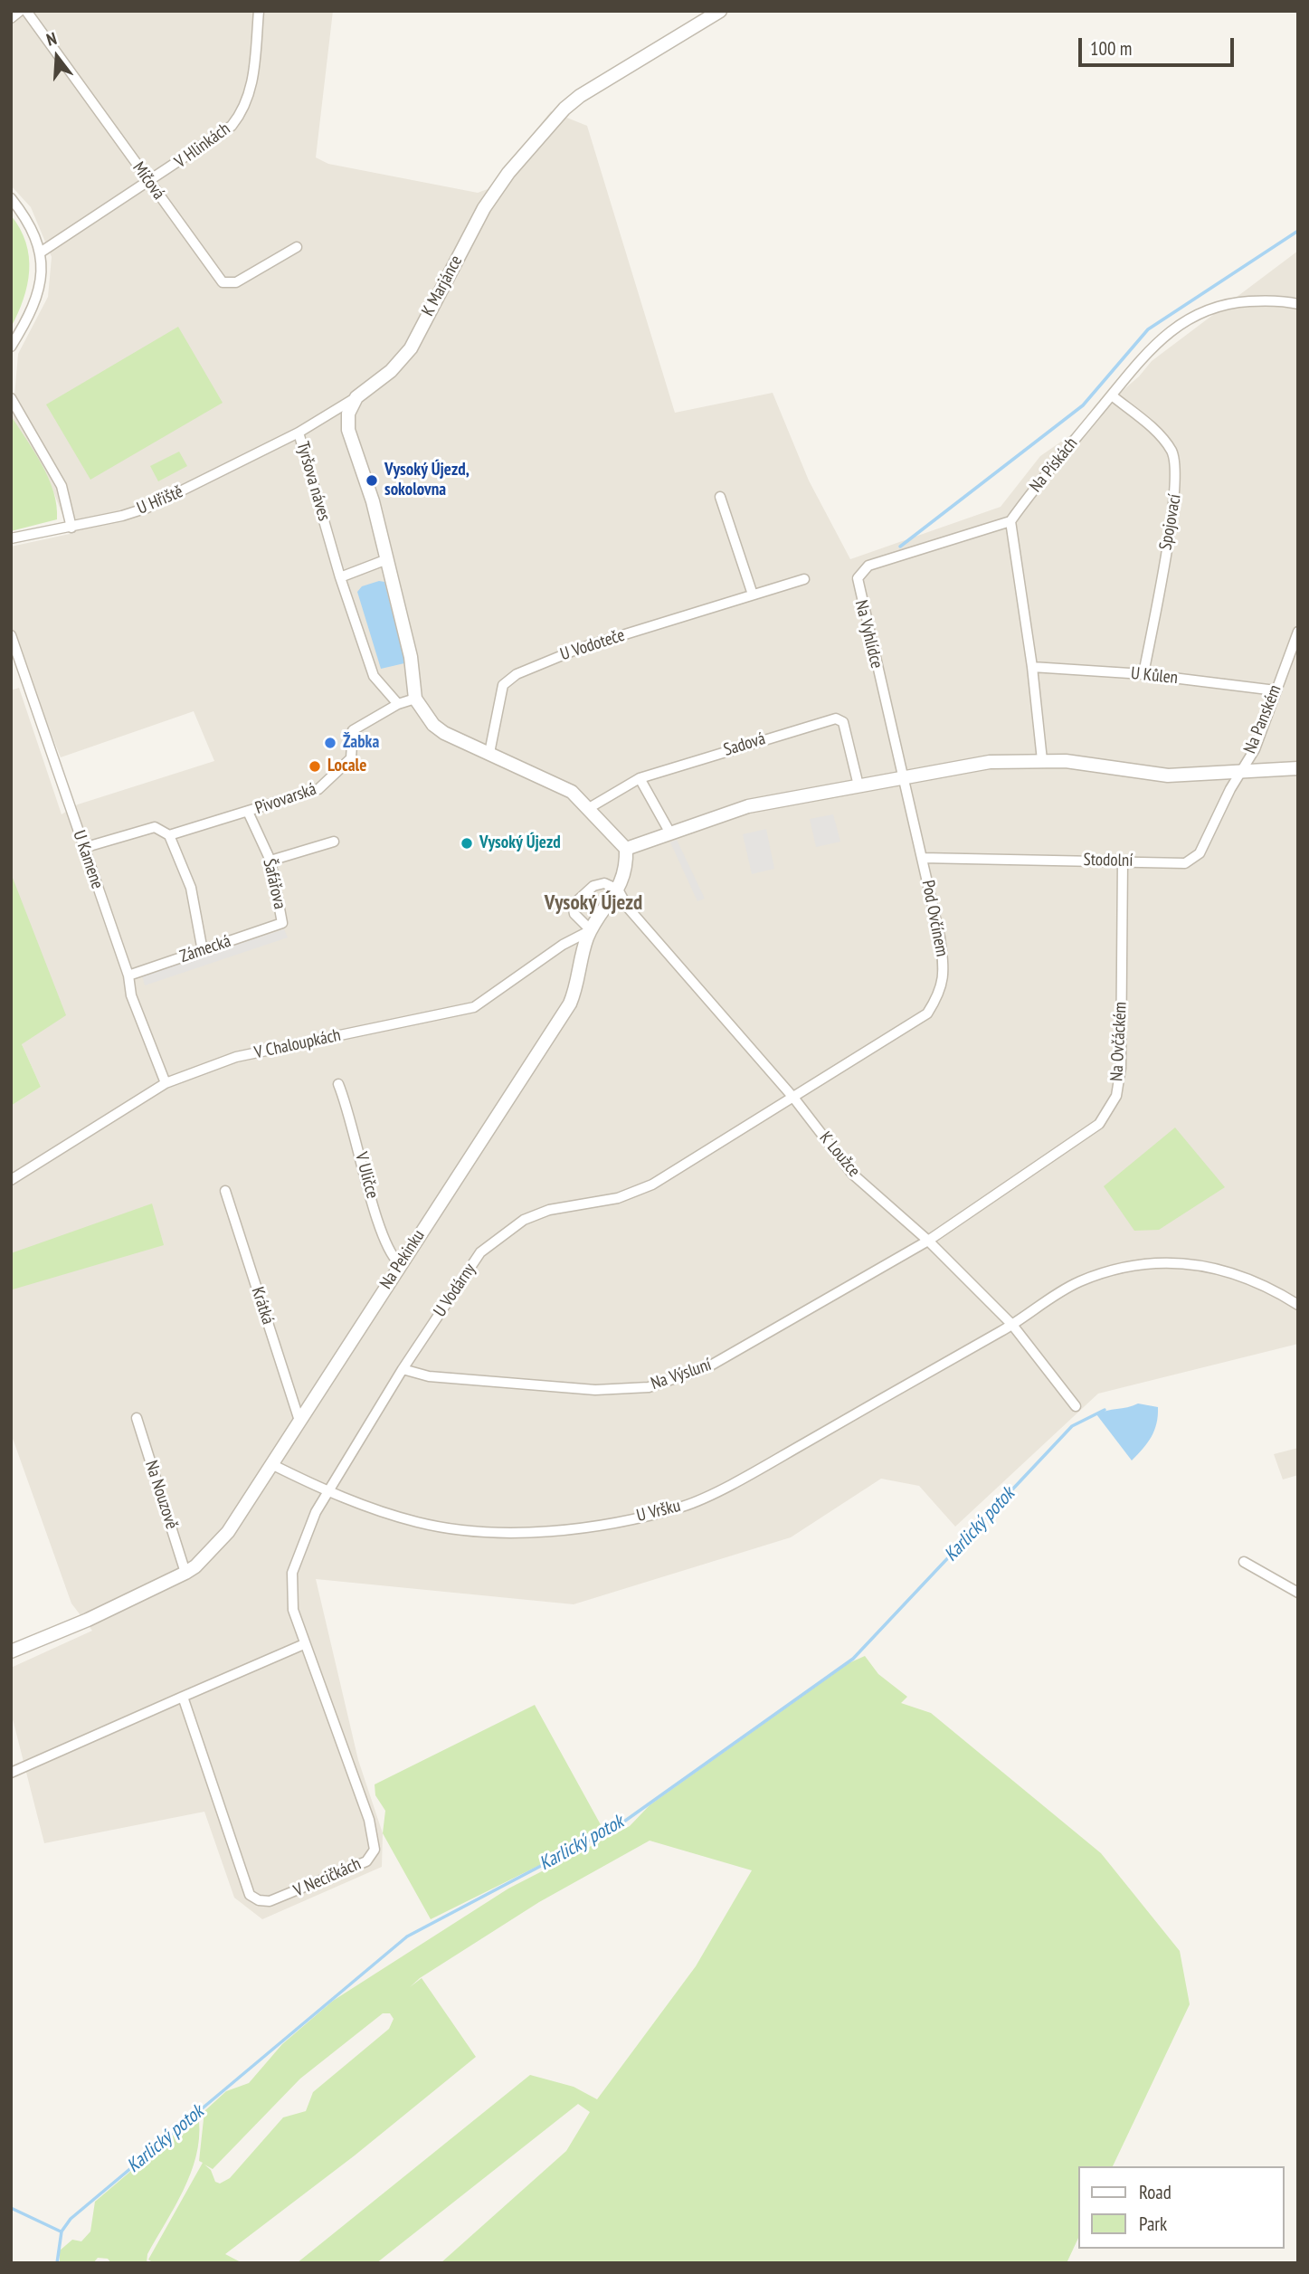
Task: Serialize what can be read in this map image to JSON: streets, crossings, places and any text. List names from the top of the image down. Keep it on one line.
{"streets":{"street":["V Hlinkách","Míčová","K Marjánce","Na Pískách","Tyršova náves","U Hřiště","Spojovací","Na Vyhlídce","U Vodoteče","U Kůlen","Na Panském","Sadová","Pivovarská","U Kamene","Stodolní","Šafářova","Pod Ovčínem","Zámecká","Na Ovčáckém","V Chaloupkách","K Loužce","V Uličce","Na Pekinku","U Vodárny","Krátká","Na Výsluní","Na Nouzově","U Vršku","V Necičkách"]},"crossings":[["V Hlinkách","Míčová"],["K Marjánce","Tyršova náves"],["Na Pískách","Spojovací"],["Na Pískách","Na Vyhlídce"],["Tyršova náves","U Hřiště"],["Tyršova náves","Pivovarská"],["Spojovací","U Kůlen"],["Na Vyhlídce","Pod Ovčínem"],["U Kůlen","Na Panském"],["Na Panském","Stodolní"],["Pivovarská","U Kamene"],["Pivovarská","Šafářova"],["U Kamene","Zámecká"],["U Kamene","V Chaloupkách"],["Stodolní","Pod Ovčínem"],["Stodolní","Na Ovčáckém"],["Šafářova","Zámecká"],["Pod Ovčínem","K Loužce"],["Pod Ovčínem","U Vodárny"],["Na Ovčáckém","K Loužce"],["Na Ovčáckém","Na Výsluní"],["V Chaloupkách","Na Pekinku"],["K Loužce","Na Pekinku"],["K Loužce","U Vodárny"],["K Loužce","Na Výsluní"],["K Loužce","U Vršku"],["V Uličce","Na Pekinku"],["Na Pekinku","Krátká"],["Na Pekinku","Na Nouzově"],["Na Pekinku","U Vršku"],["U Vodárny","Na Výsluní"],["U Vodárny","U Vršku"],["U Vodárny","V Necičkách"]],"districts":["Vysoký Újezd"],"water":["Karlický potok"],"places":["Vysoký Újezd, sokolovna","Žabka","Locale","Vysoký Újezd"],"legend":["Road","Park"],"scale_bar":"100 m","north":"top"}
